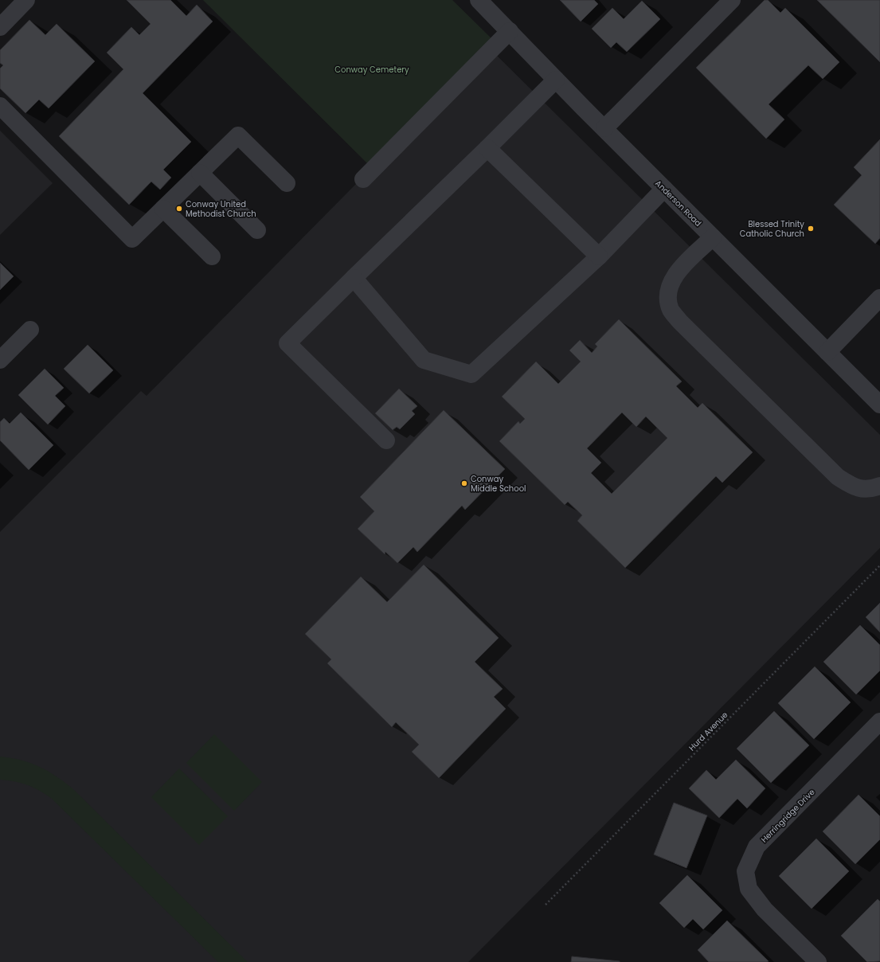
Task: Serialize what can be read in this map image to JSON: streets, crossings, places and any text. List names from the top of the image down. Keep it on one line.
{"streets":{"street":["Anderson Road","Herringridge Drive"],"path":["Hurd Avenue"]},"parks":["Conway Cemetery"],"places":["Conway United Methodist Church","Blessed Trinity Catholic Church","Conway Middle School"]}
